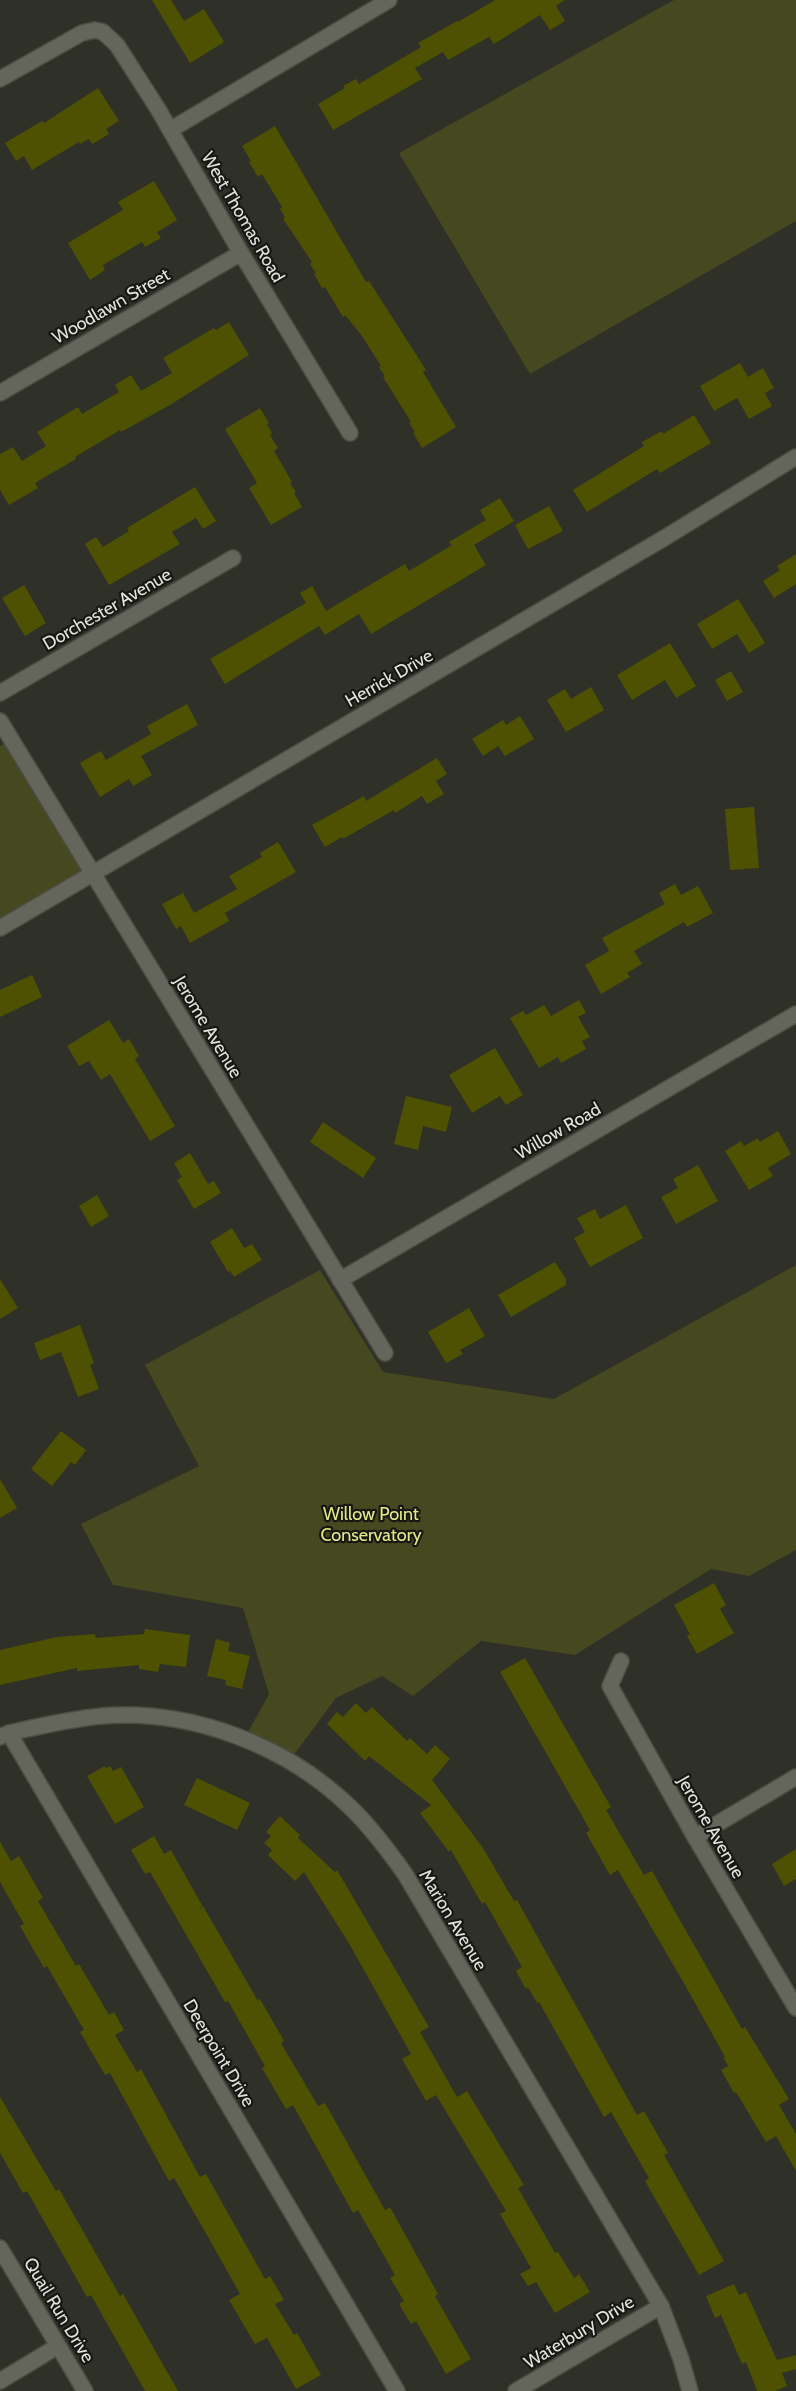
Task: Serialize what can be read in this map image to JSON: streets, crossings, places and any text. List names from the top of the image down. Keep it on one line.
{"streets":{"street":["West Thomas Road","Woodlawn Street","Dorchester Avenue","Herrick Drive","Jerome Avenue","Willow Road","Marion Avenue","Deerpoint Drive","Quail Run Drive","Waterbury Drive"]},"crossings":[["West Thomas Road","Woodlawn Street"],["Herrick Drive","Jerome Avenue"],["Jerome Avenue","Willow Road"],["Marion Avenue","Deerpoint Drive"],["Marion Avenue","Waterbury Drive"]],"parks":["Willow Point Conservatory"]}
